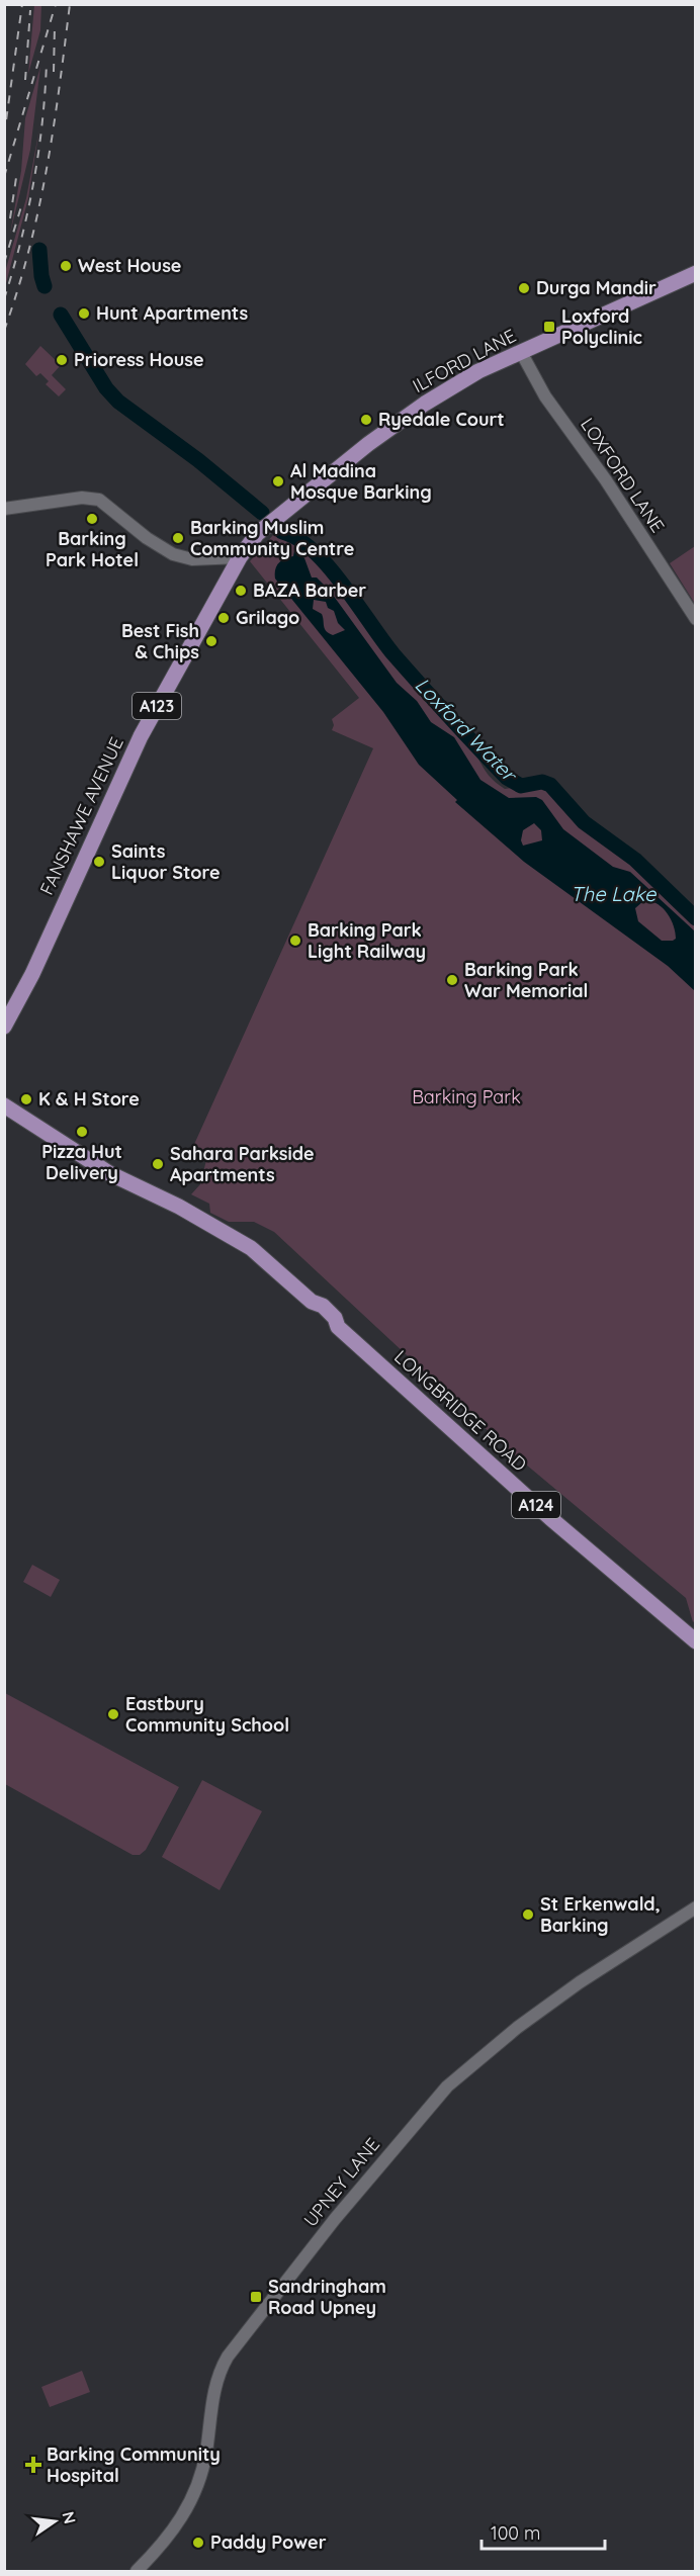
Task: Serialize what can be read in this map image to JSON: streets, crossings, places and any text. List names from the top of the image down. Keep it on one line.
{"streets":{"main road":["ILFORD LANE","A123","FANSHAWE AVENUE","LONGBRIDGE ROAD","A124"],"street":["LOXFORD LANE","UPNEY LANE"]},"crossings":[["ILFORD LANE","LOXFORD LANE"],["ILFORD LANE","FANSHAWE AVENUE"]],"water":["Loxford Water","The Lake"],"parks":["Barking Park"],"places":{"other":["West House","Durga Mandir","Hunt Apartments","Prioress House","Ryedale Court","Al Madina Mosque Barking","Barking Park Hotel","Barking Muslim Community Centre","BAZA Barber","Grilago","Best Fish & Chips","Saints Liquor Store","Barking Park Light Railway","Barking Park War Memorial","K & H Store","Pizza Hut Delivery","Sahara Parkside Apartments","Eastbury Community School","St Erkenwald, Barking","Paddy Power"],"transit":["Loxford Polyclinic","Sandringham Road Upney"],"health":["Barking Community Hospital"]},"scale_bar":"100 m","north":"right"}
